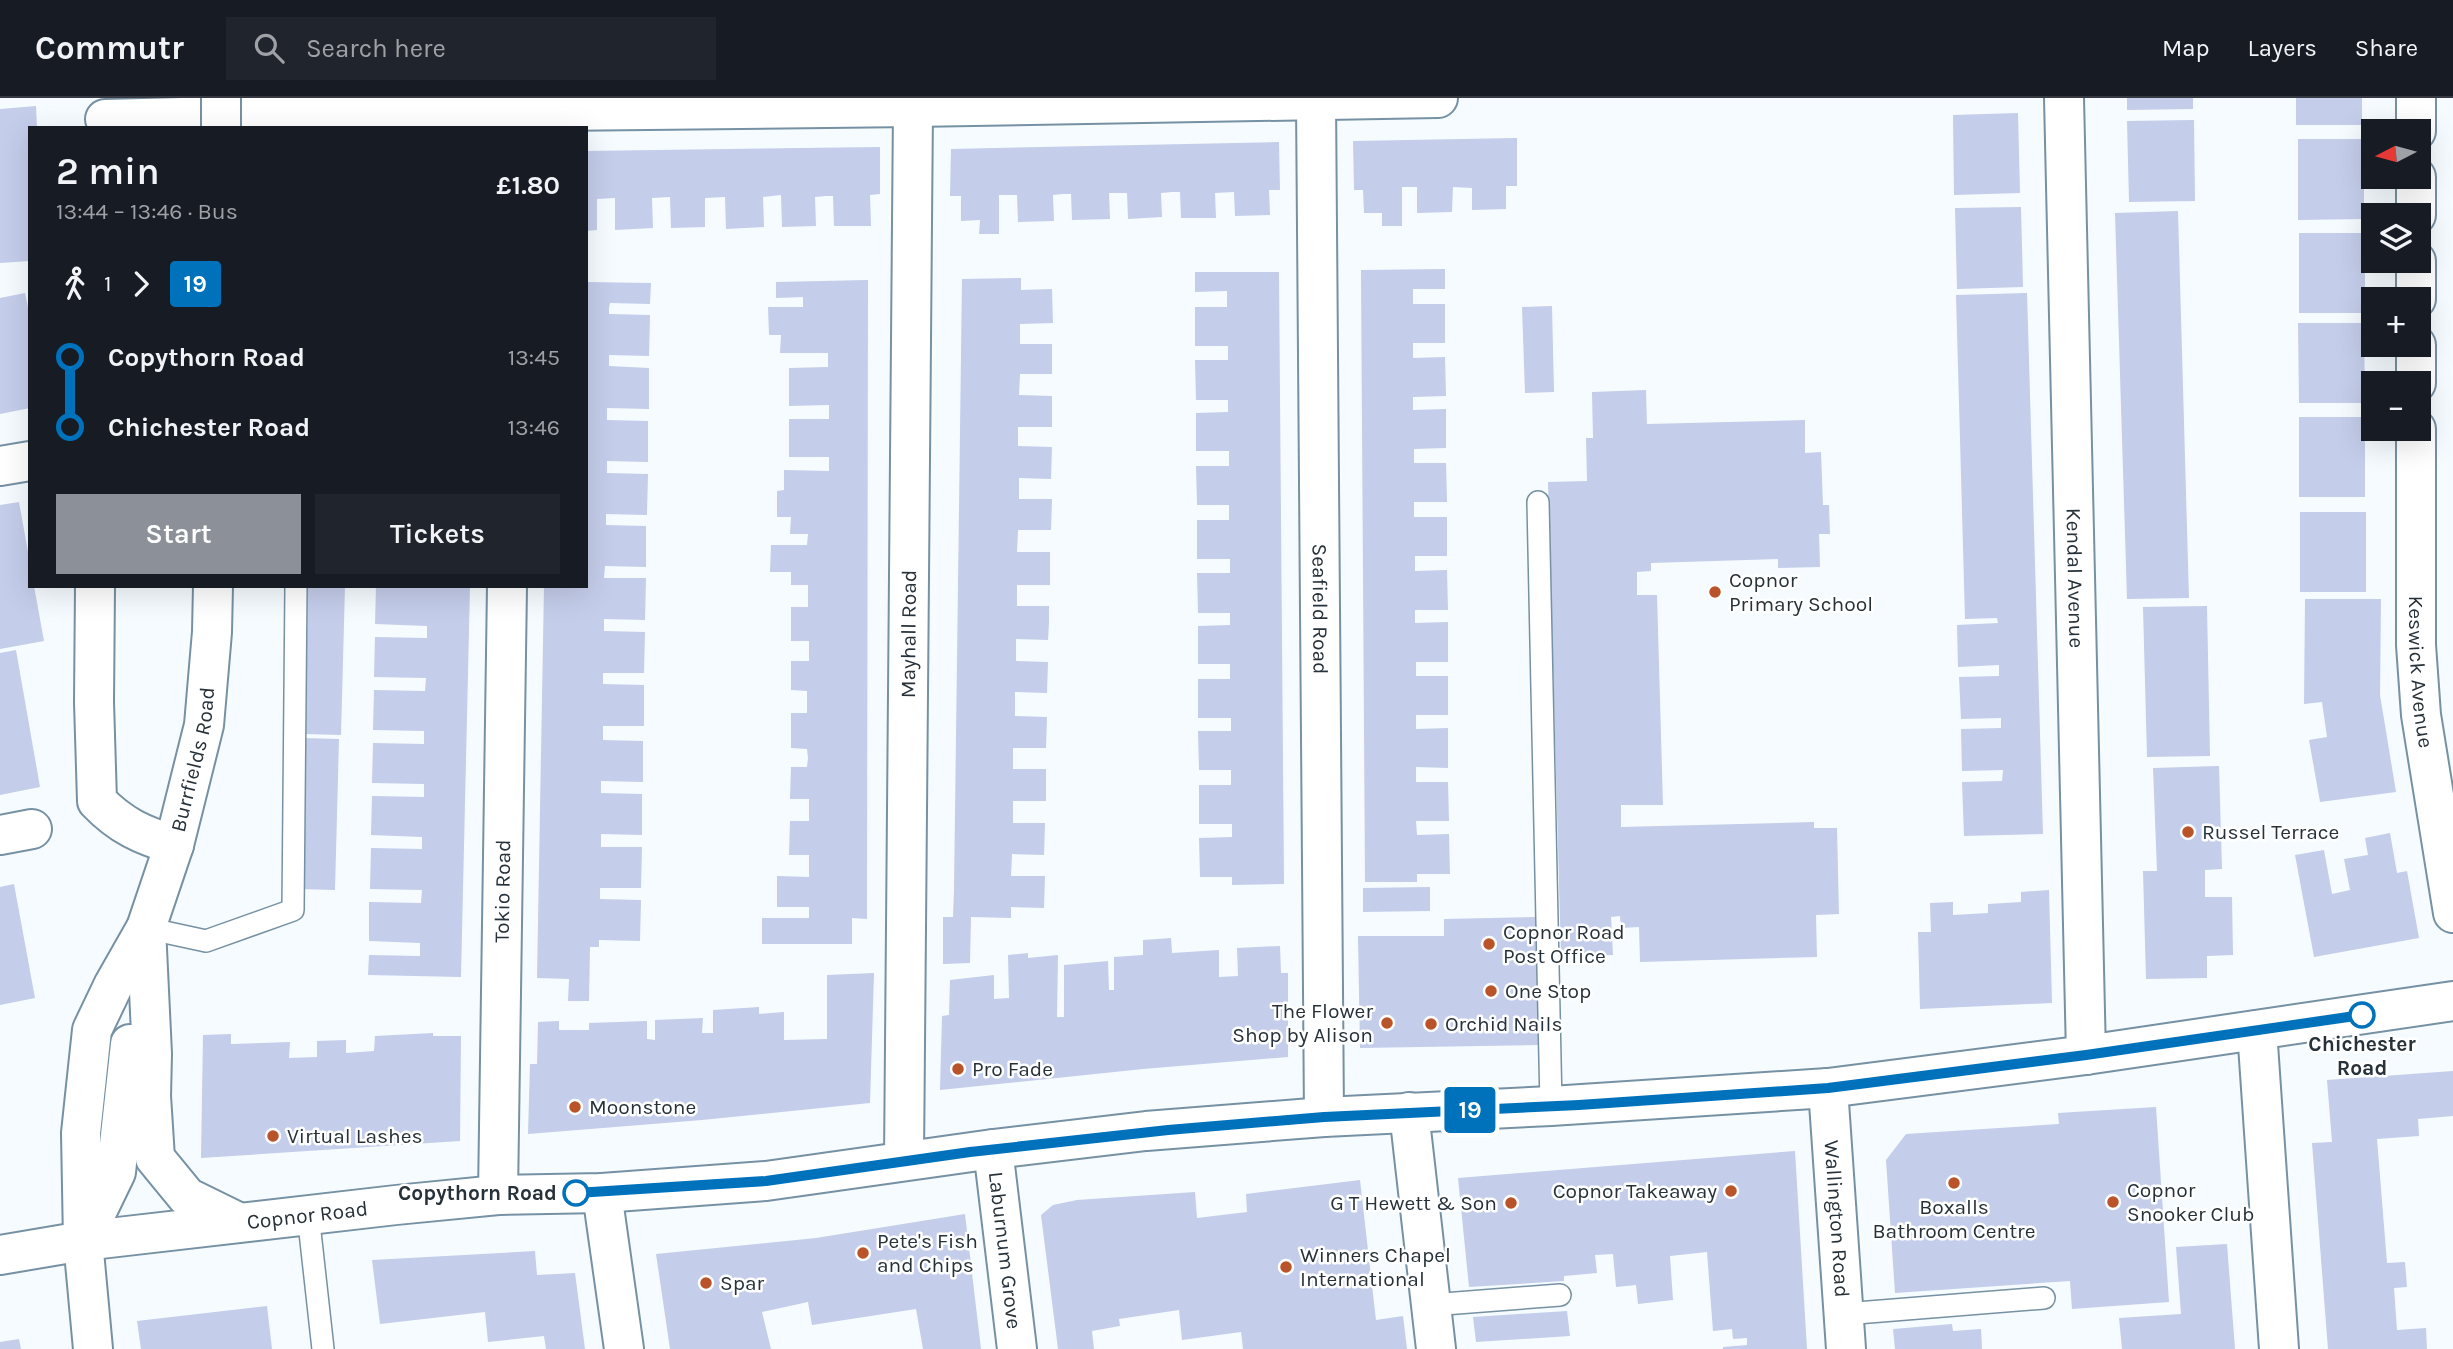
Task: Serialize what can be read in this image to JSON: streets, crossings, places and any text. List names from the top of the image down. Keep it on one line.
{"streets":{"street":["Kendal Avenue","Seafield Road","Mayhall Road","Keswick Avenue","Burrfields Road","Tokio Road","Copnor Road","Wallington Road","Laburnum Grove"]},"crossings":[["Kendal Avenue","Copnor Road"],["Seafield Road","Copnor Road"],["Mayhall Road","Copnor Road"],["Burrfields Road","Copnor Road"],["Tokio Road","Copnor Road"],["Copnor Road","Wallington Road"],["Copnor Road","Laburnum Grove"]],"places":["Copnor Primary School","Russel Terrace","Copnor Road Post Office","One Stop","Chichester Road","The Flower Shop by Alison","Orchid Nails","Pro Fade","Moonstone","Virtual Lashes","Boxalls Bathroom Centre","Copnor Takeaway","Copythorn Road","Copnor Snooker Club","G T Hewett & Son","Pete's Fish and Chips","Winners Chapel International","Spar"],"lines":["bus line 19"],"north":"left","page":{"header":"Commutr","search":"Search here","nav":["Map","Layers","Share"],"on_map":"19","map_buttons":["+","−"],"heading":["2 min","13:44 – 13:46 · Bus","£1.80"],"legs":["1","19"],"list":[{"name":"Copythorn Road","value":"13:45"},{"name":"Chichester Road","value":"13:46"}],"buttons":["Start","Tickets"]}}
